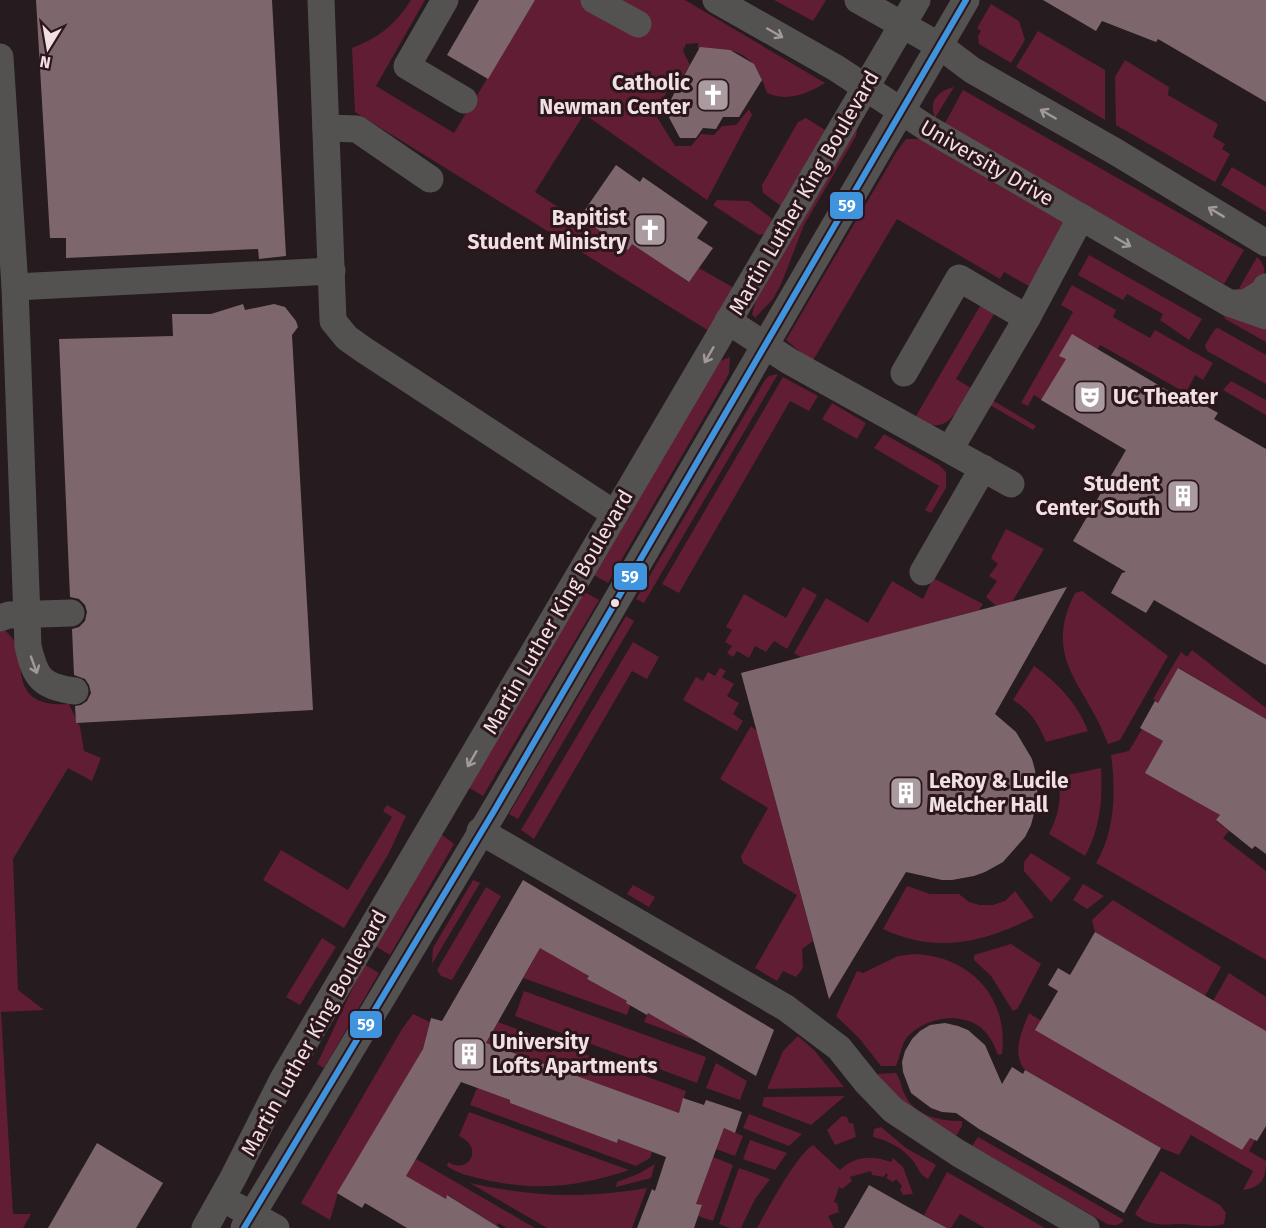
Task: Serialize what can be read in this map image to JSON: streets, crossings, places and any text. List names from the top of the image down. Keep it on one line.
{"streets":{"street":["University Drive","Martin Luther King Boulevard"]},"crossings":[["University Drive","Martin Luther King Boulevard"]],"places":{"church":["Catholic Newman Center","Bapitist Student Ministry"],"theatre":["UC Theater"],"building":["Student Center South","LeRoy & Lucile Melcher Hall","University Lofts Apartments"]},"lines":["transit line 59"],"north":"bottom"}
